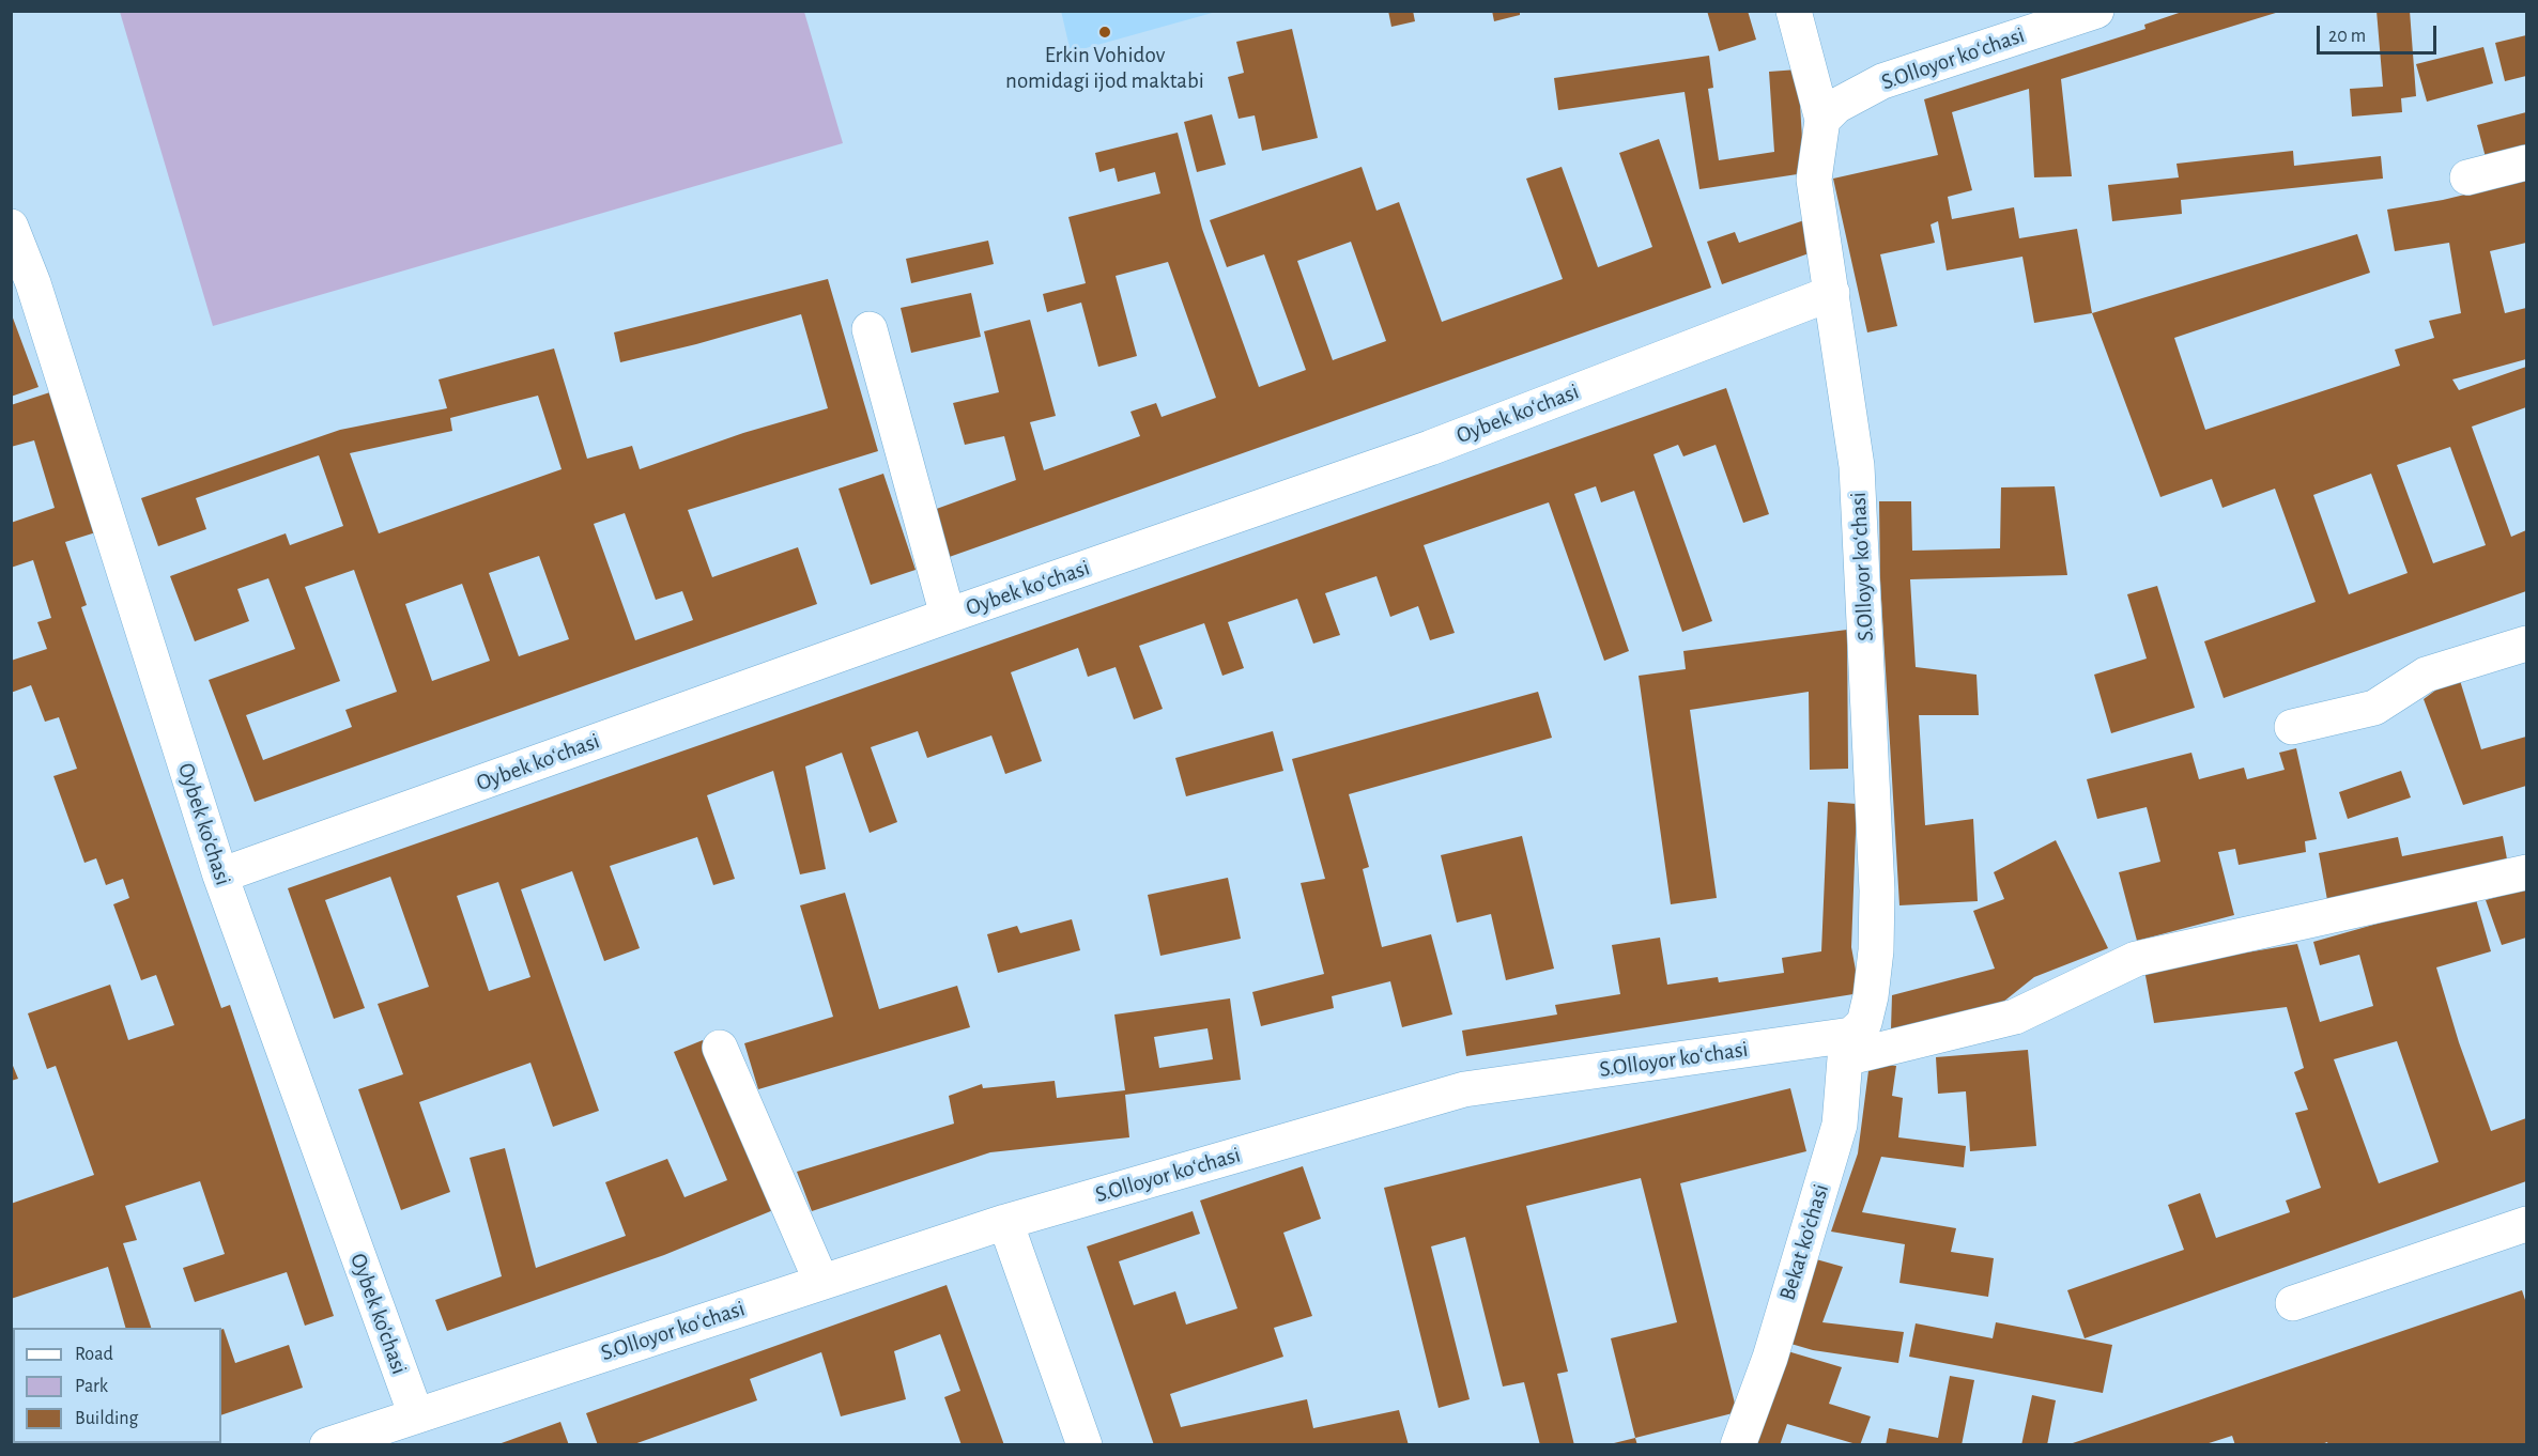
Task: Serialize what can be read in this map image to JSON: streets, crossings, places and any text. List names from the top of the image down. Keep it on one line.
{"streets":{"street":["S.Olloyor koʻchasi","Oybek koʻchasi","Oybek ko'chasi","Bekat ko'chasi"]},"crossings":[["S.Olloyor koʻchasi","Oybek koʻchasi"],["S.Olloyor koʻchasi","Oybek ko'chasi"],["S.Olloyor koʻchasi","Bekat ko'chasi"],["Oybek koʻchasi","Oybek ko'chasi"]],"places":["Erkin Vohidov nomidagi ijod maktabi"],"legend":["Road","Park","Building"],"scale_bar":"20 m"}
